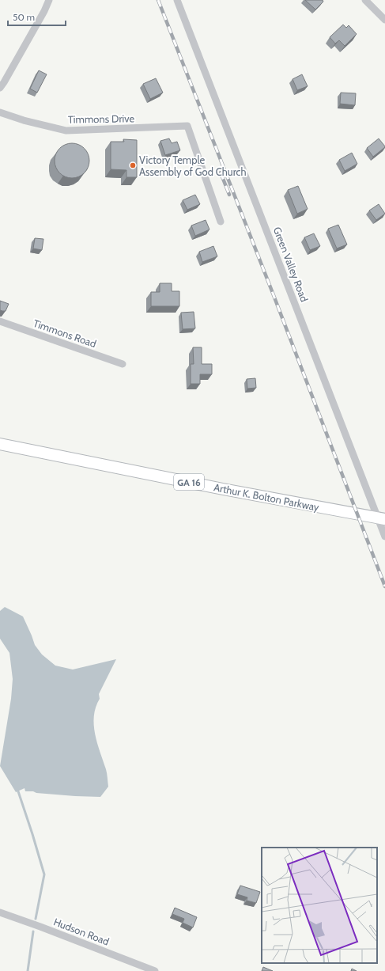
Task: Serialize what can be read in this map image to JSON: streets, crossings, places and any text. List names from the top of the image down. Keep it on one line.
{"streets":{"main road":["GA 16","Arthur K. Bolton Parkway"],"street":["Timmons Drive","Green Valley Road","Timmons Road","Hudson Road"]},"crossings":[["Green Valley Road","Arthur K. Bolton Parkway"]],"places":["Victory Temple Assembly of God Church"],"scale_bar":"50 m"}
